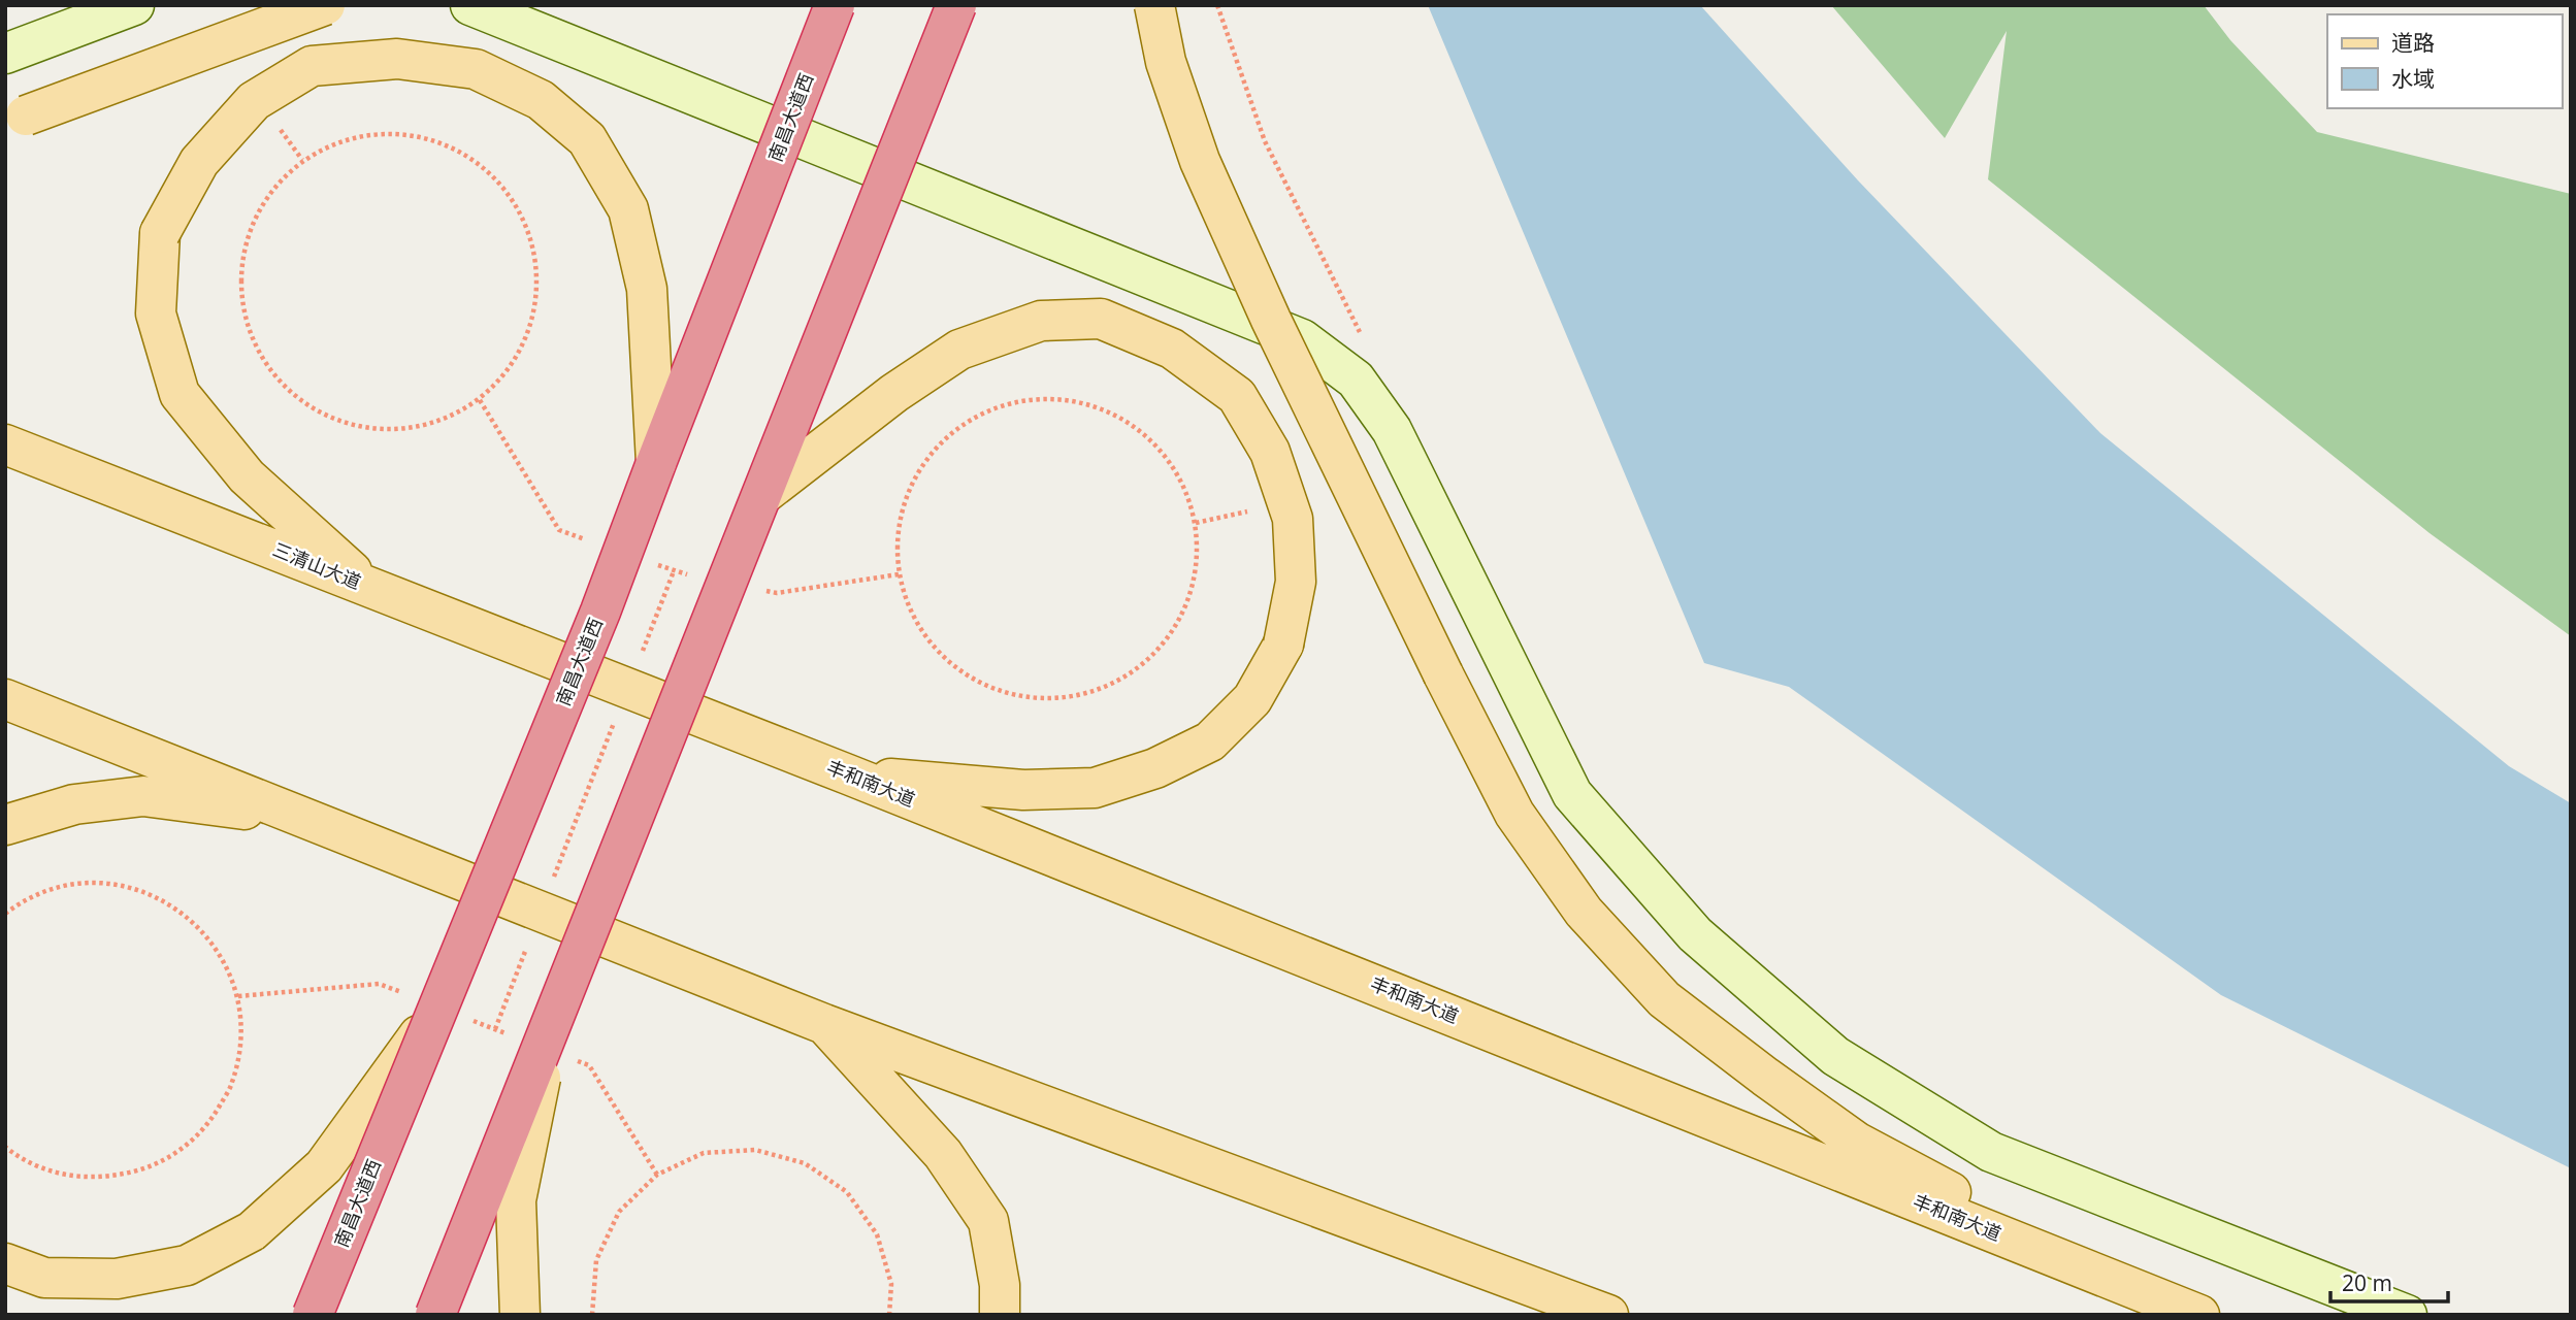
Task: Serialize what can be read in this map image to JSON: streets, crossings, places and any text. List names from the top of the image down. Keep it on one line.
{"streets":{"highway":["南昌大道西"],"main road":["三清山大道","丰和南大道"]},"crossings":[["三清山大道","丰和南大道"]],"legend":["道路","水域"],"scale_bar":"20 m"}
